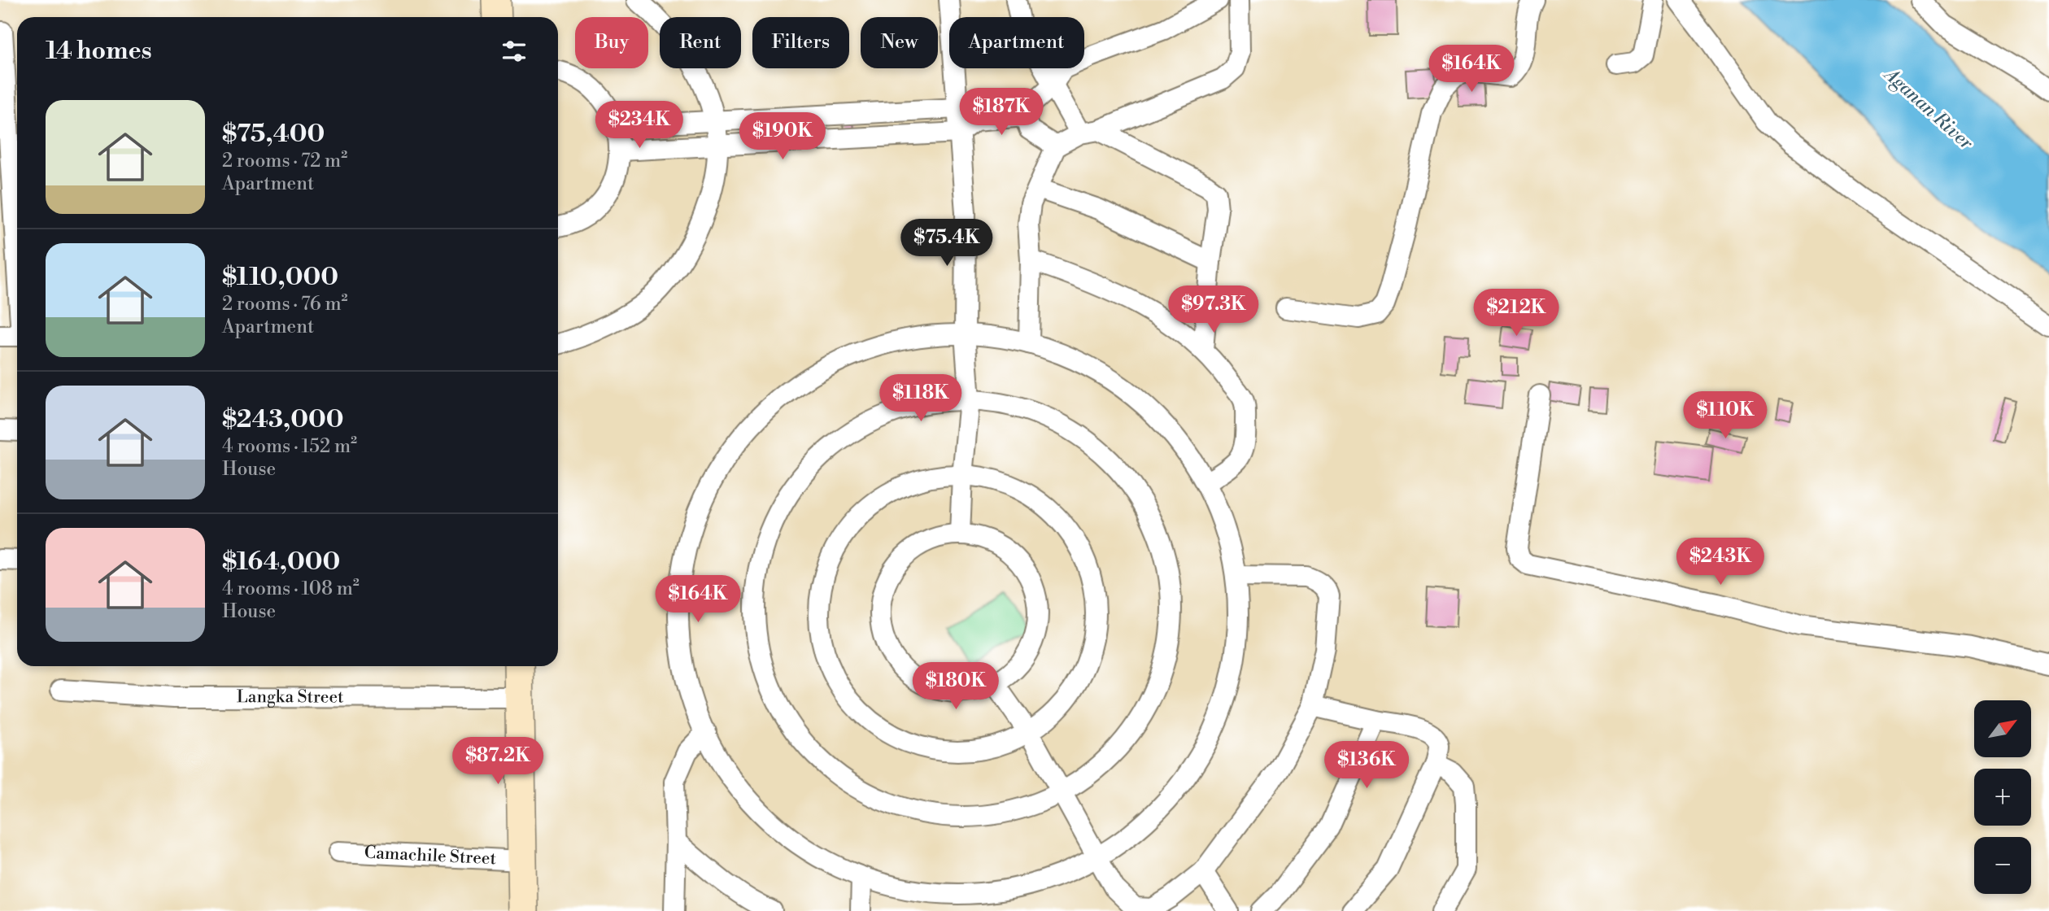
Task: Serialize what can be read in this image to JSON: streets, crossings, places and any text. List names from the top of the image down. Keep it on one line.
{"streets":{"street":["Langka Street","Camachile Street"]},"water":["Aganan River"],"north":"top right","page":{"chip":["Buy","Rent","Filters","New","Apartment"],"heading":"14 homes","price":["$164K","$187K","$234K","$190K","$75.4K","$97.3K","$212K","$118K","$110K","$243K","$164K","$180K","$87.2K","$136K"],"list":[{"name":"$75,400","note":"2 rooms · 72 m² · Apartment"},{"name":"$110,000","note":"2 rooms · 76 m² · Apartment"},{"name":"$243,000","note":"4 rooms · 152 m² · House"},{"name":"$164,000","note":"4 rooms · 108 m² · House"}],"map_buttons":["+","−"]}}
